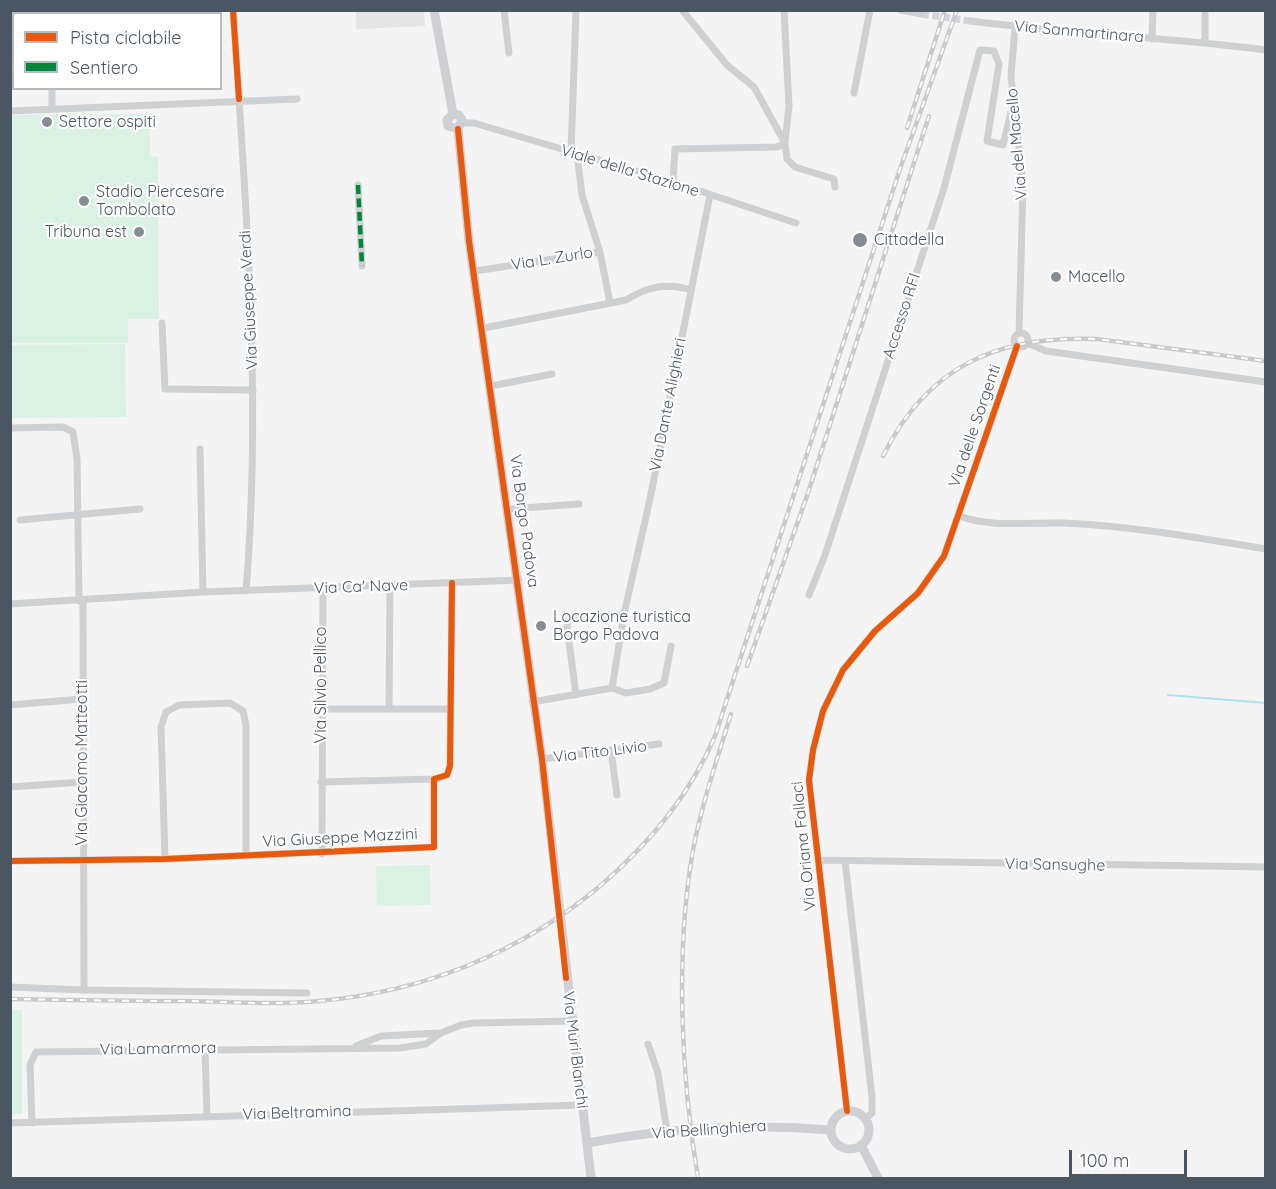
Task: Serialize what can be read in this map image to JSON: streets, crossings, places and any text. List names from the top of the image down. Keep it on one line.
{"streets":{"street":["Via Sanmartinara","Via del Macello","Viale della Stazione","Via L. Zurlo","Via Giuseppe Verdi","Accesso RFI","Via Dante Alighieri","Via delle Sorgenti","Via Borgo Padova","Via Ca' Nave","Via Silvio Pellico","Via Tito Livio","Via Giacomo Matteotti","Via Giuseppe Mazzini","Via Oriana Fallaci","Via Sansughe","Via Lamarmora","Via Muri Bianchi","Via Beltramina","Via Bellinghiera"]},"crossings":[["Via Sanmartinara","Via del Macello"],["Via del Macello","Accesso RFI"],["Via del Macello","Via delle Sorgenti"],["Viale della Stazione","Via L. Zurlo"],["Viale della Stazione","Via Dante Alighieri"],["Viale della Stazione","Via Borgo Padova"],["Via L. Zurlo","Via Borgo Padova"],["Via Giuseppe Verdi","Via Ca' Nave"],["Via delle Sorgenti","Via Oriana Fallaci"],["Via Borgo Padova","Via Ca' Nave"],["Via Borgo Padova","Via Tito Livio"],["Via Borgo Padova","Via Muri Bianchi"],["Via Ca' Nave","Via Silvio Pellico"],["Via Ca' Nave","Via Giacomo Matteotti"],["Via Silvio Pellico","Via Giuseppe Mazzini"],["Via Giacomo Matteotti","Via Giuseppe Mazzini"],["Via Oriana Fallaci","Via Sansughe"],["Via Oriana Fallaci","Via Bellinghiera"],["Via Lamarmora","Via Muri Bianchi"],["Via Lamarmora","Via Beltramina"],["Via Muri Bianchi","Via Beltramina"],["Via Muri Bianchi","Via Bellinghiera"]],"places":["Settore ospiti","Stadio Piercesare Tombolato","Tribuna est","Cittadella","Macello","Locazione turistica Borgo Padova"],"legend":["Pista ciclabile","Sentiero"],"scale_bar":"100 m"}
